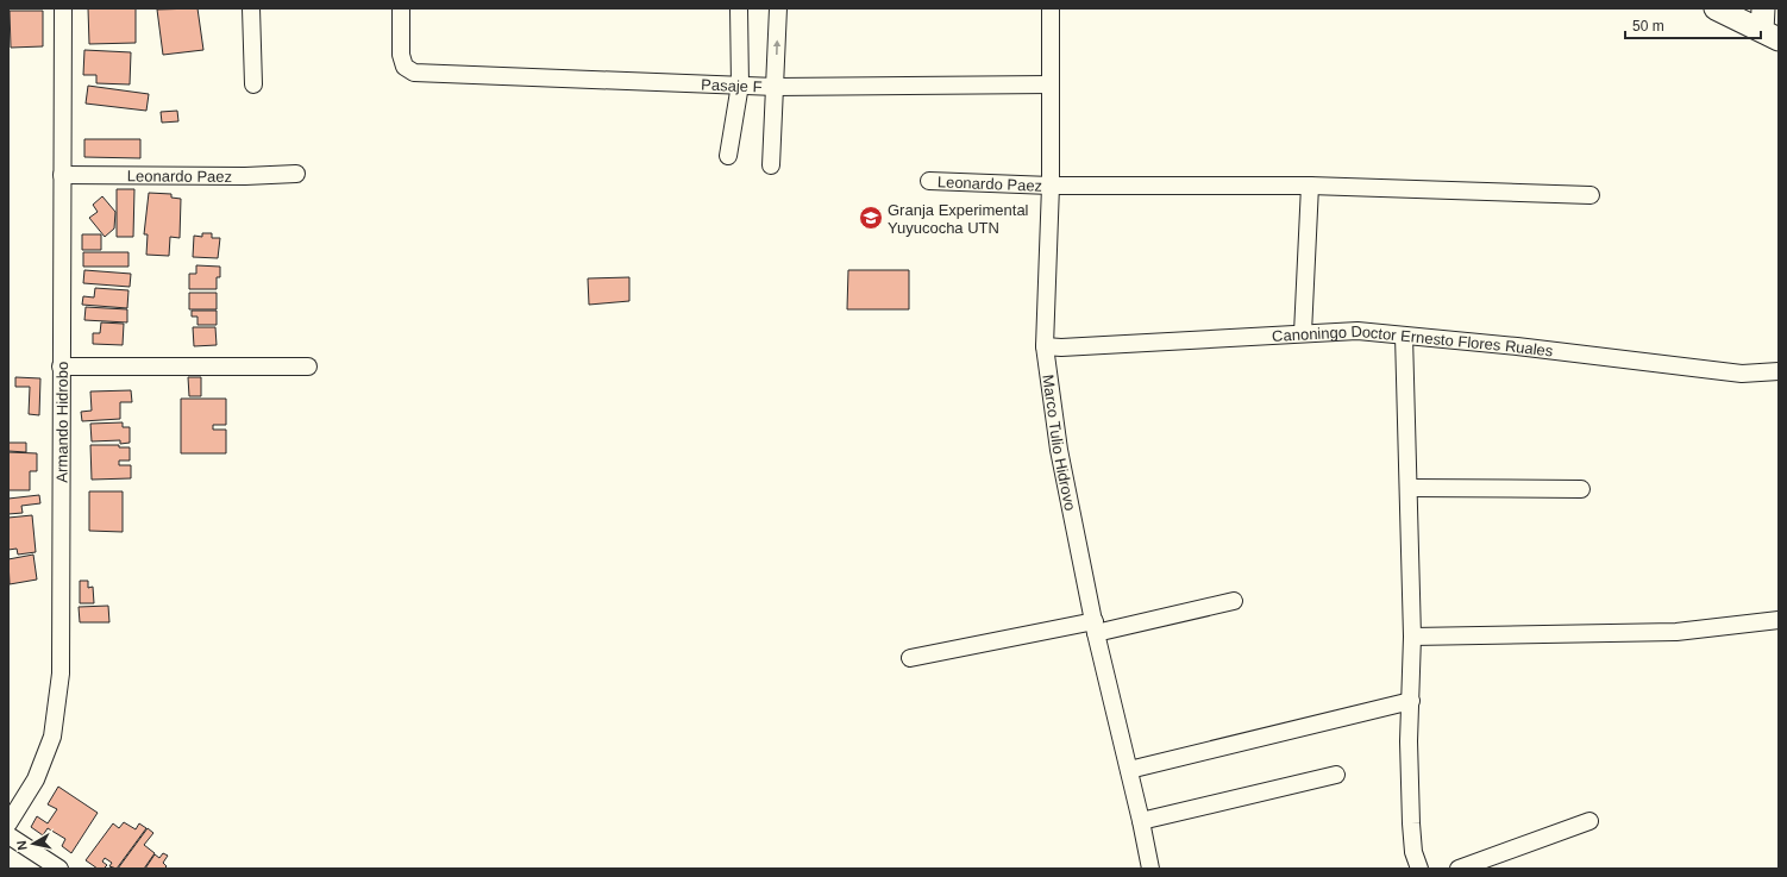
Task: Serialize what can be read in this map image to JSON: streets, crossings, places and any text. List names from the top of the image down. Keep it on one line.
{"streets":{"street":["Pasaje F","Leonardo Paez","Canoningo Doctor Ernesto Flores Ruales","Armando Hidrobo","Marco Tulio Hidrovo"]},"crossings":[["Pasaje F","Marco Tulio Hidrovo"],["Leonardo Paez","Armando Hidrobo"],["Leonardo Paez","Marco Tulio Hidrovo"],["Canoningo Doctor Ernesto Flores Ruales","Marco Tulio Hidrovo"]],"places":{"school or university":["Granja Experimental Yuyucocha UTN"]},"scale_bar":"50 m","north":"left"}
